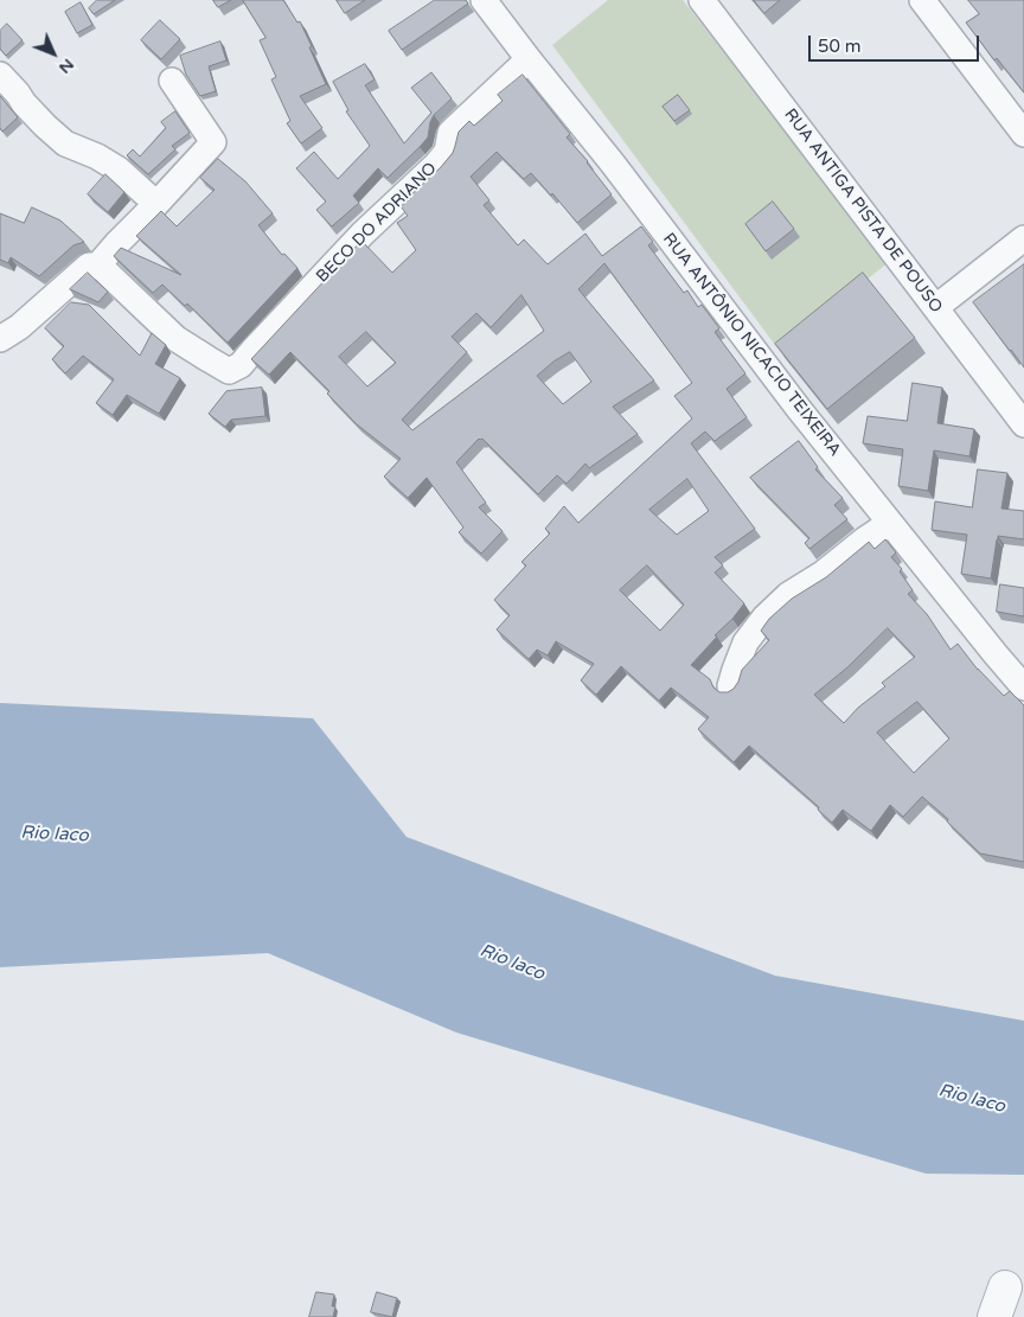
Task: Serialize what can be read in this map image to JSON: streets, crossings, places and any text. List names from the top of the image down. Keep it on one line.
{"streets":{"street":["RUA ANTIGA PISTA DE POUSO","BECO DO ADRIANO","RUA ANTÔNIO NICACIO TEIXEIRA"]},"crossings":[["BECO DO ADRIANO","RUA ANTÔNIO NICACIO TEIXEIRA"]],"water":["Rio Iaco"],"scale_bar":"50 m","north":"bottom right"}
